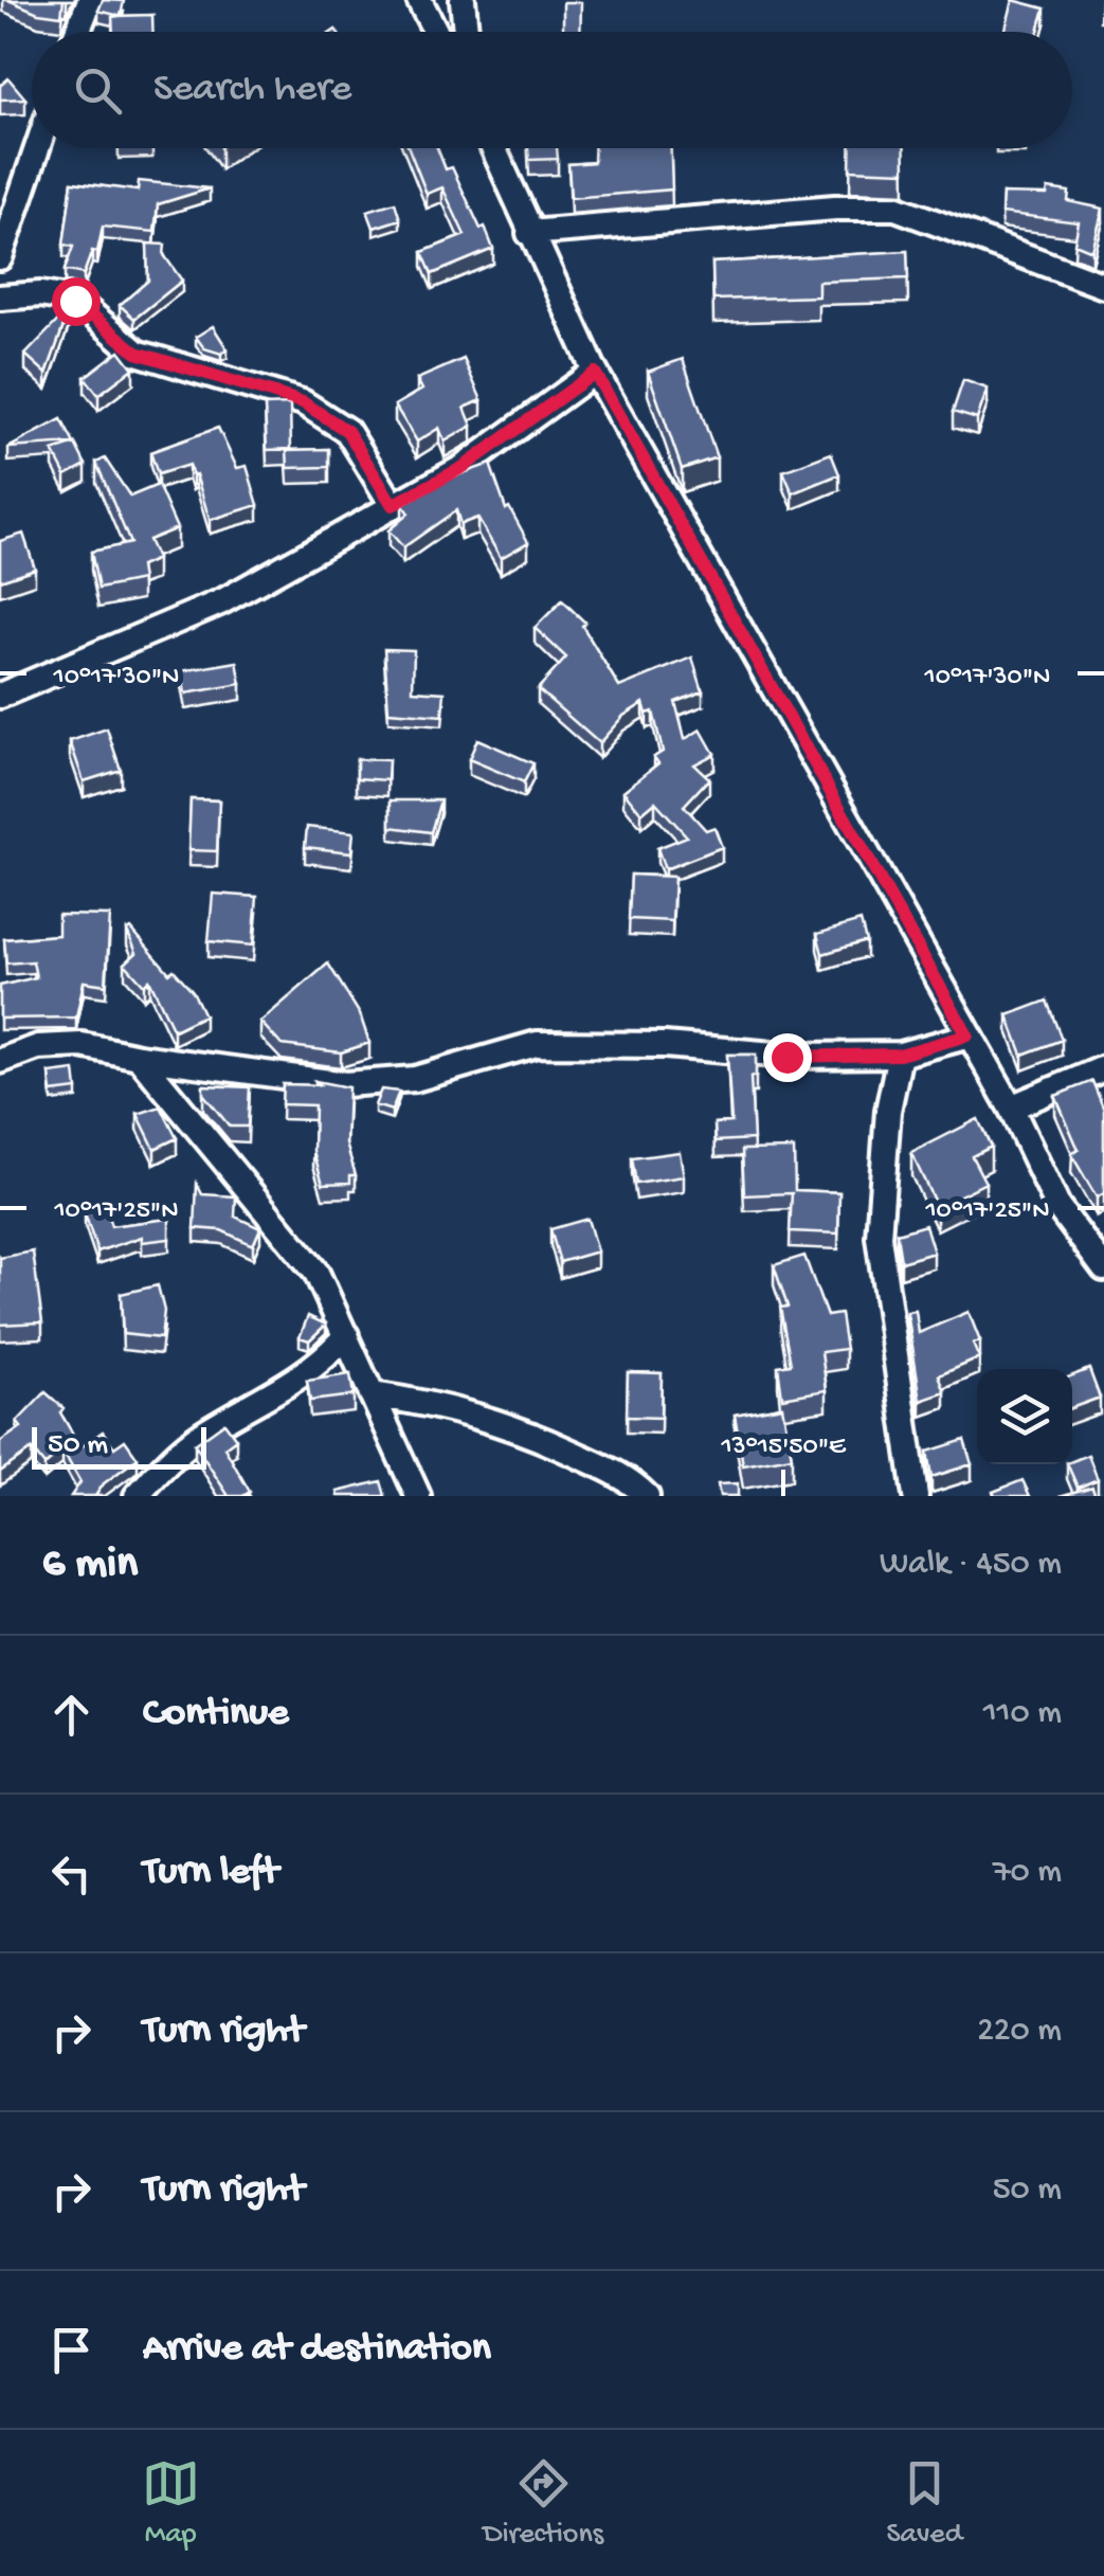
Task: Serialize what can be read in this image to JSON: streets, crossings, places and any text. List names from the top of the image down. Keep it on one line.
{"scale_bar":"50 m","page":{"search":"Search here","scale":"50 m","heading":["6 min","Walk · 450 m"],"list":[["Continue","110 m"],["Turn left","70 m"],["Turn right","220 m"],["Turn right","50 m"],"Arrive at destination"],"nav":["Map","Directions","Saved"]},"coordinates":["10°17'30\"N","10°17'25\"N","13°15'50\"E"]}
